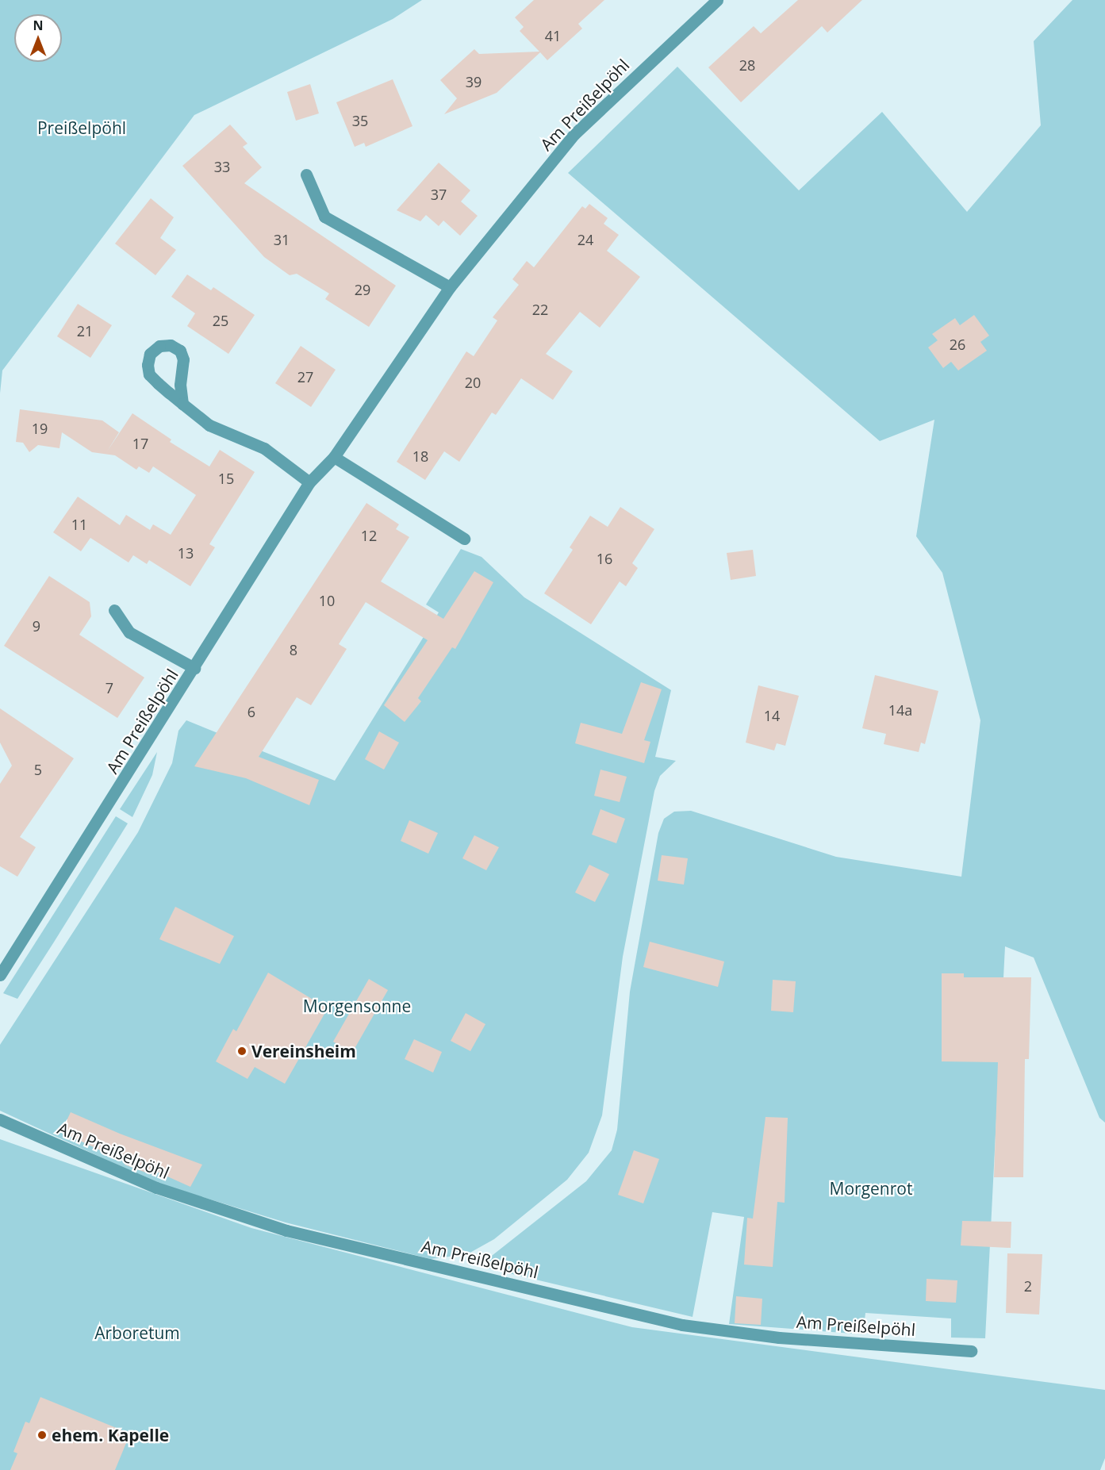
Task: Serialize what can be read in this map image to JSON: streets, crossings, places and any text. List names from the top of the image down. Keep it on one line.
{"streets":{"street":["Am Preißelpöhl"]},"parks":["Preißelpöhl","Morgensonne","Morgenrot","Arboretum"],"places":["Vereinsheim","ehem. Kapelle"],"house_numbers":["41","28","39","35","33","37","31","24","29","22","25","21","26","27","20","19","17","18","15","11","12","13","16","10","9","8","7","14a","6","14","5","2"],"north":"top"}
